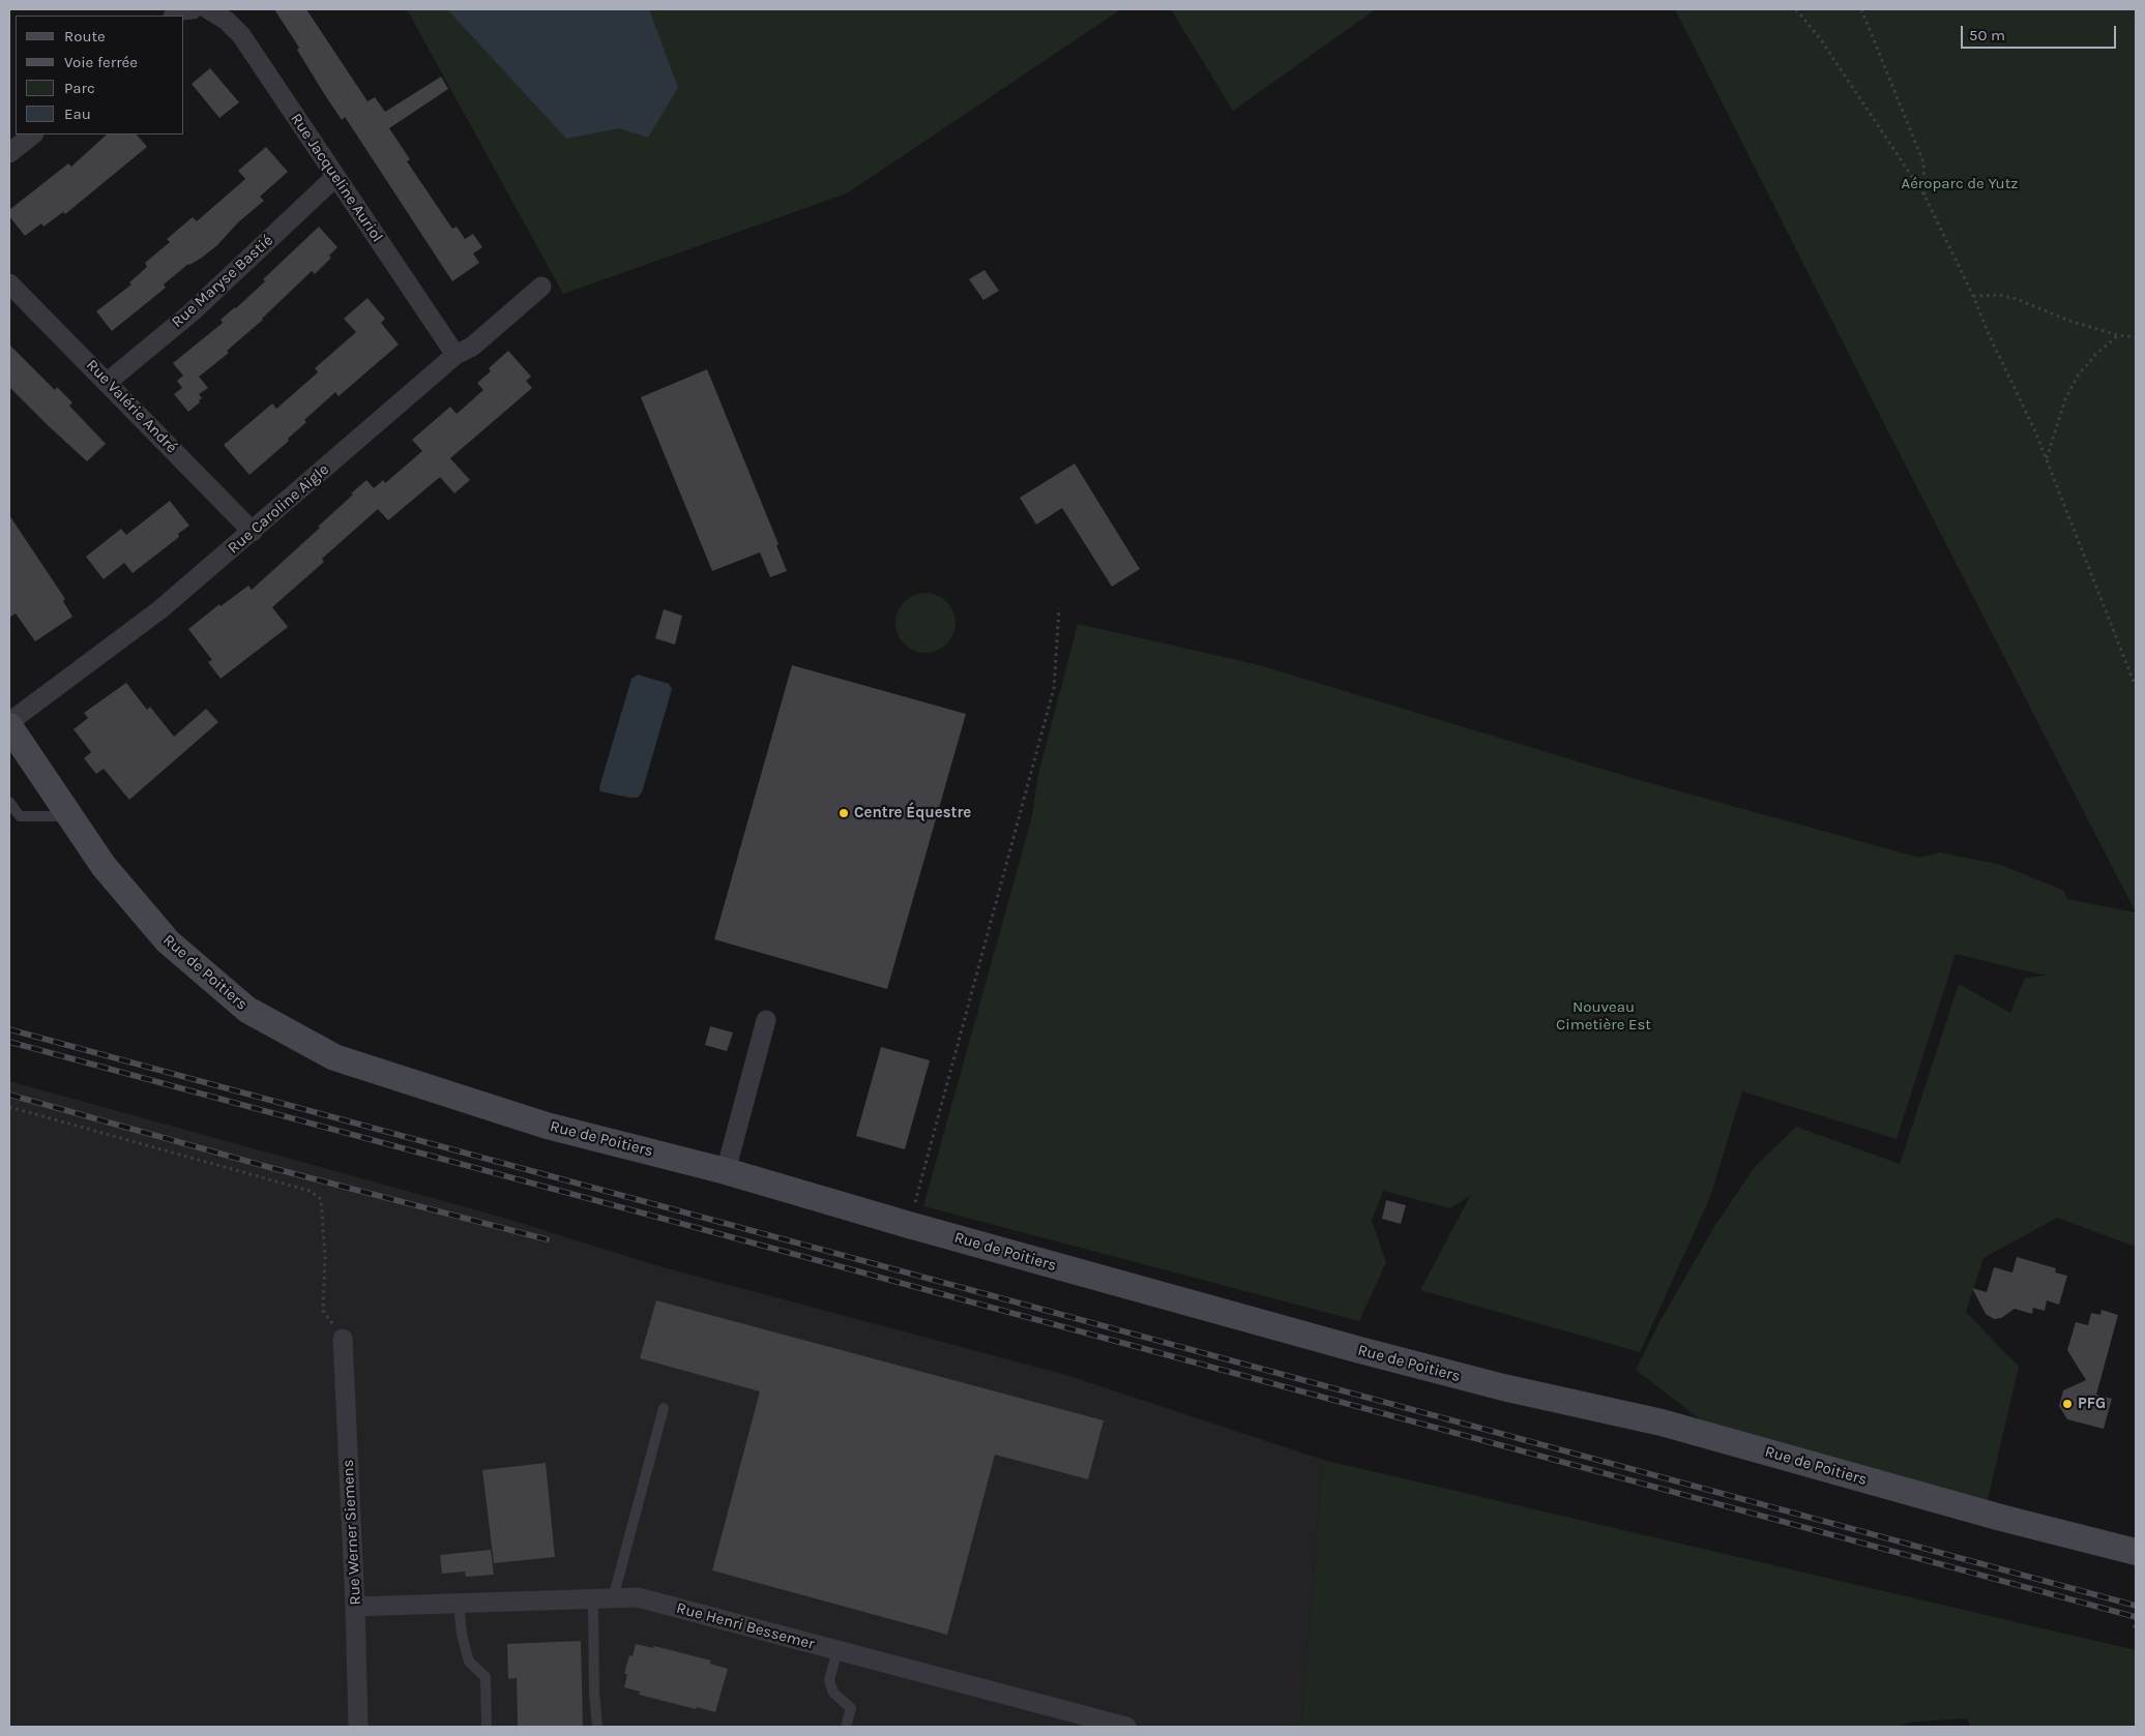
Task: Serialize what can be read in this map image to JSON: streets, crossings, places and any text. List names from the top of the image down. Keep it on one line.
{"streets":{"street":["Rue Jacqueline Auriol","Rue Maryse Bastié","Rue Valérie André","Rue Caroline Aigle","Rue de Poitiers","Rue Werner Siemens","Rue Henri Bessemer"]},"crossings":[["Rue Jacqueline Auriol","Rue Maryse Bastié"],["Rue Jacqueline Auriol","Rue Caroline Aigle"],["Rue Maryse Bastié","Rue Valérie André"],["Rue Valérie André","Rue Caroline Aigle"],["Rue Werner Siemens","Rue Henri Bessemer"]],"parks":["Aéroparc de Yutz","Nouveau Cimetière Est"],"places":["Centre Équestre","PFG"],"legend":["Route","Voie ferrée","Parc","Eau"],"scale_bar":"50 m"}
